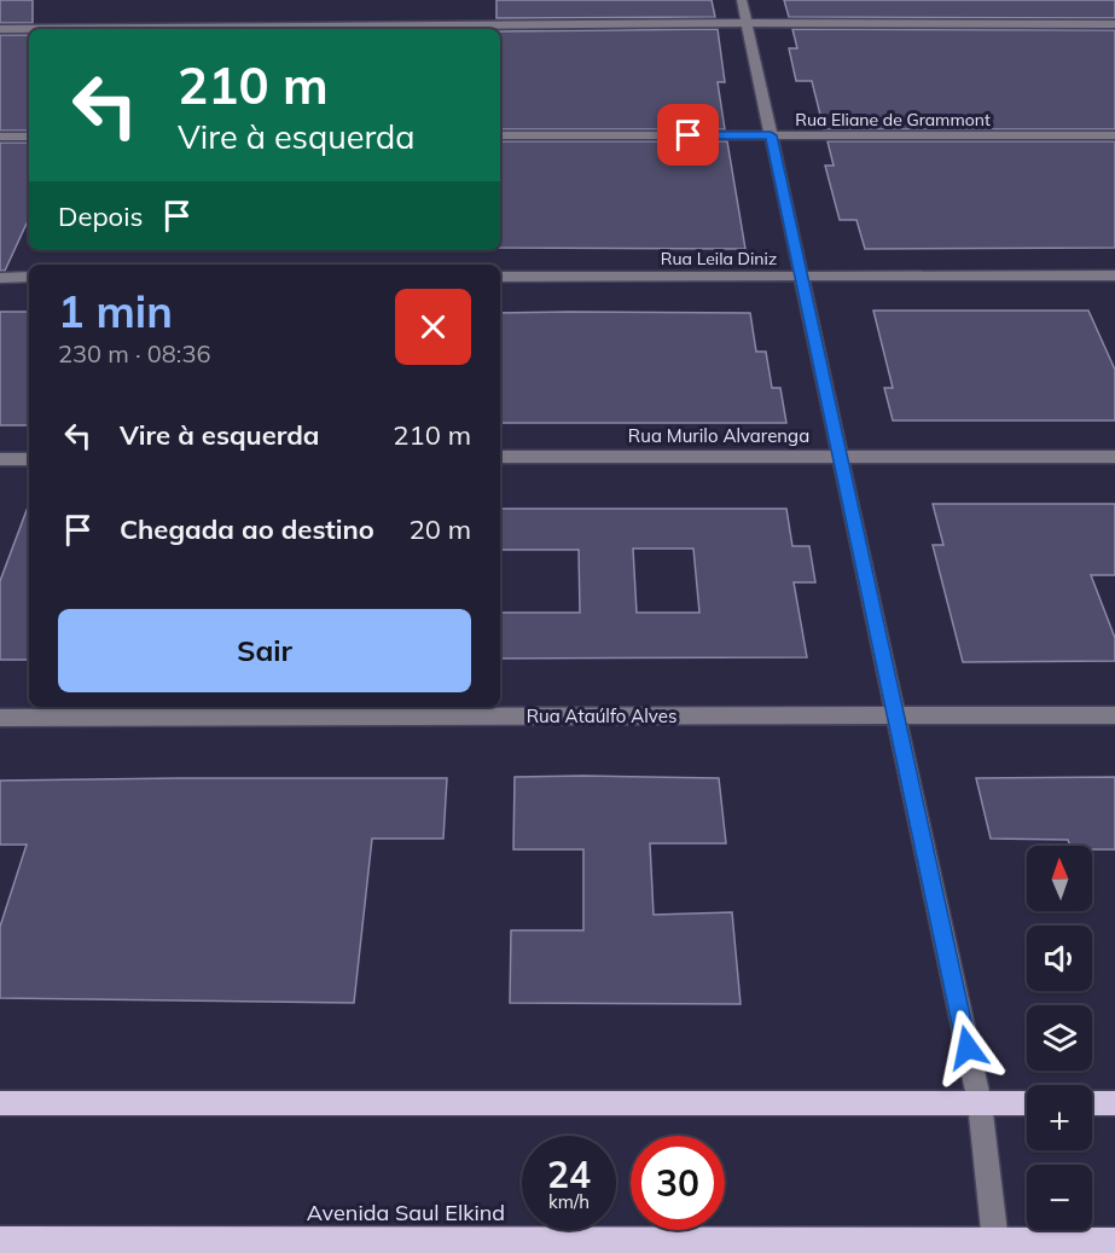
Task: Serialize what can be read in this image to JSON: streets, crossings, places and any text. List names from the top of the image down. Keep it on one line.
{"streets":{"main road":["Avenida Saul Elkind"],"street":["Rua Eliane de Grammont","Rua Leila Diniz","Rua Murilo Alvarenga","Rua Ataúlfo Alves"]},"north":"top","page":{"turn":["210 m","Vire à esquerda"],"then":"Depois","heading":["1 min","230 m · 08:36"],"list":[{"name":"Vire à esquerda","value":"210 m"},{"name":"Chegada ao destino","value":"20 m"}],"buttons":"Sair","map_buttons":["+","−"],"speed":"24 km/h","limit":"30"}}
